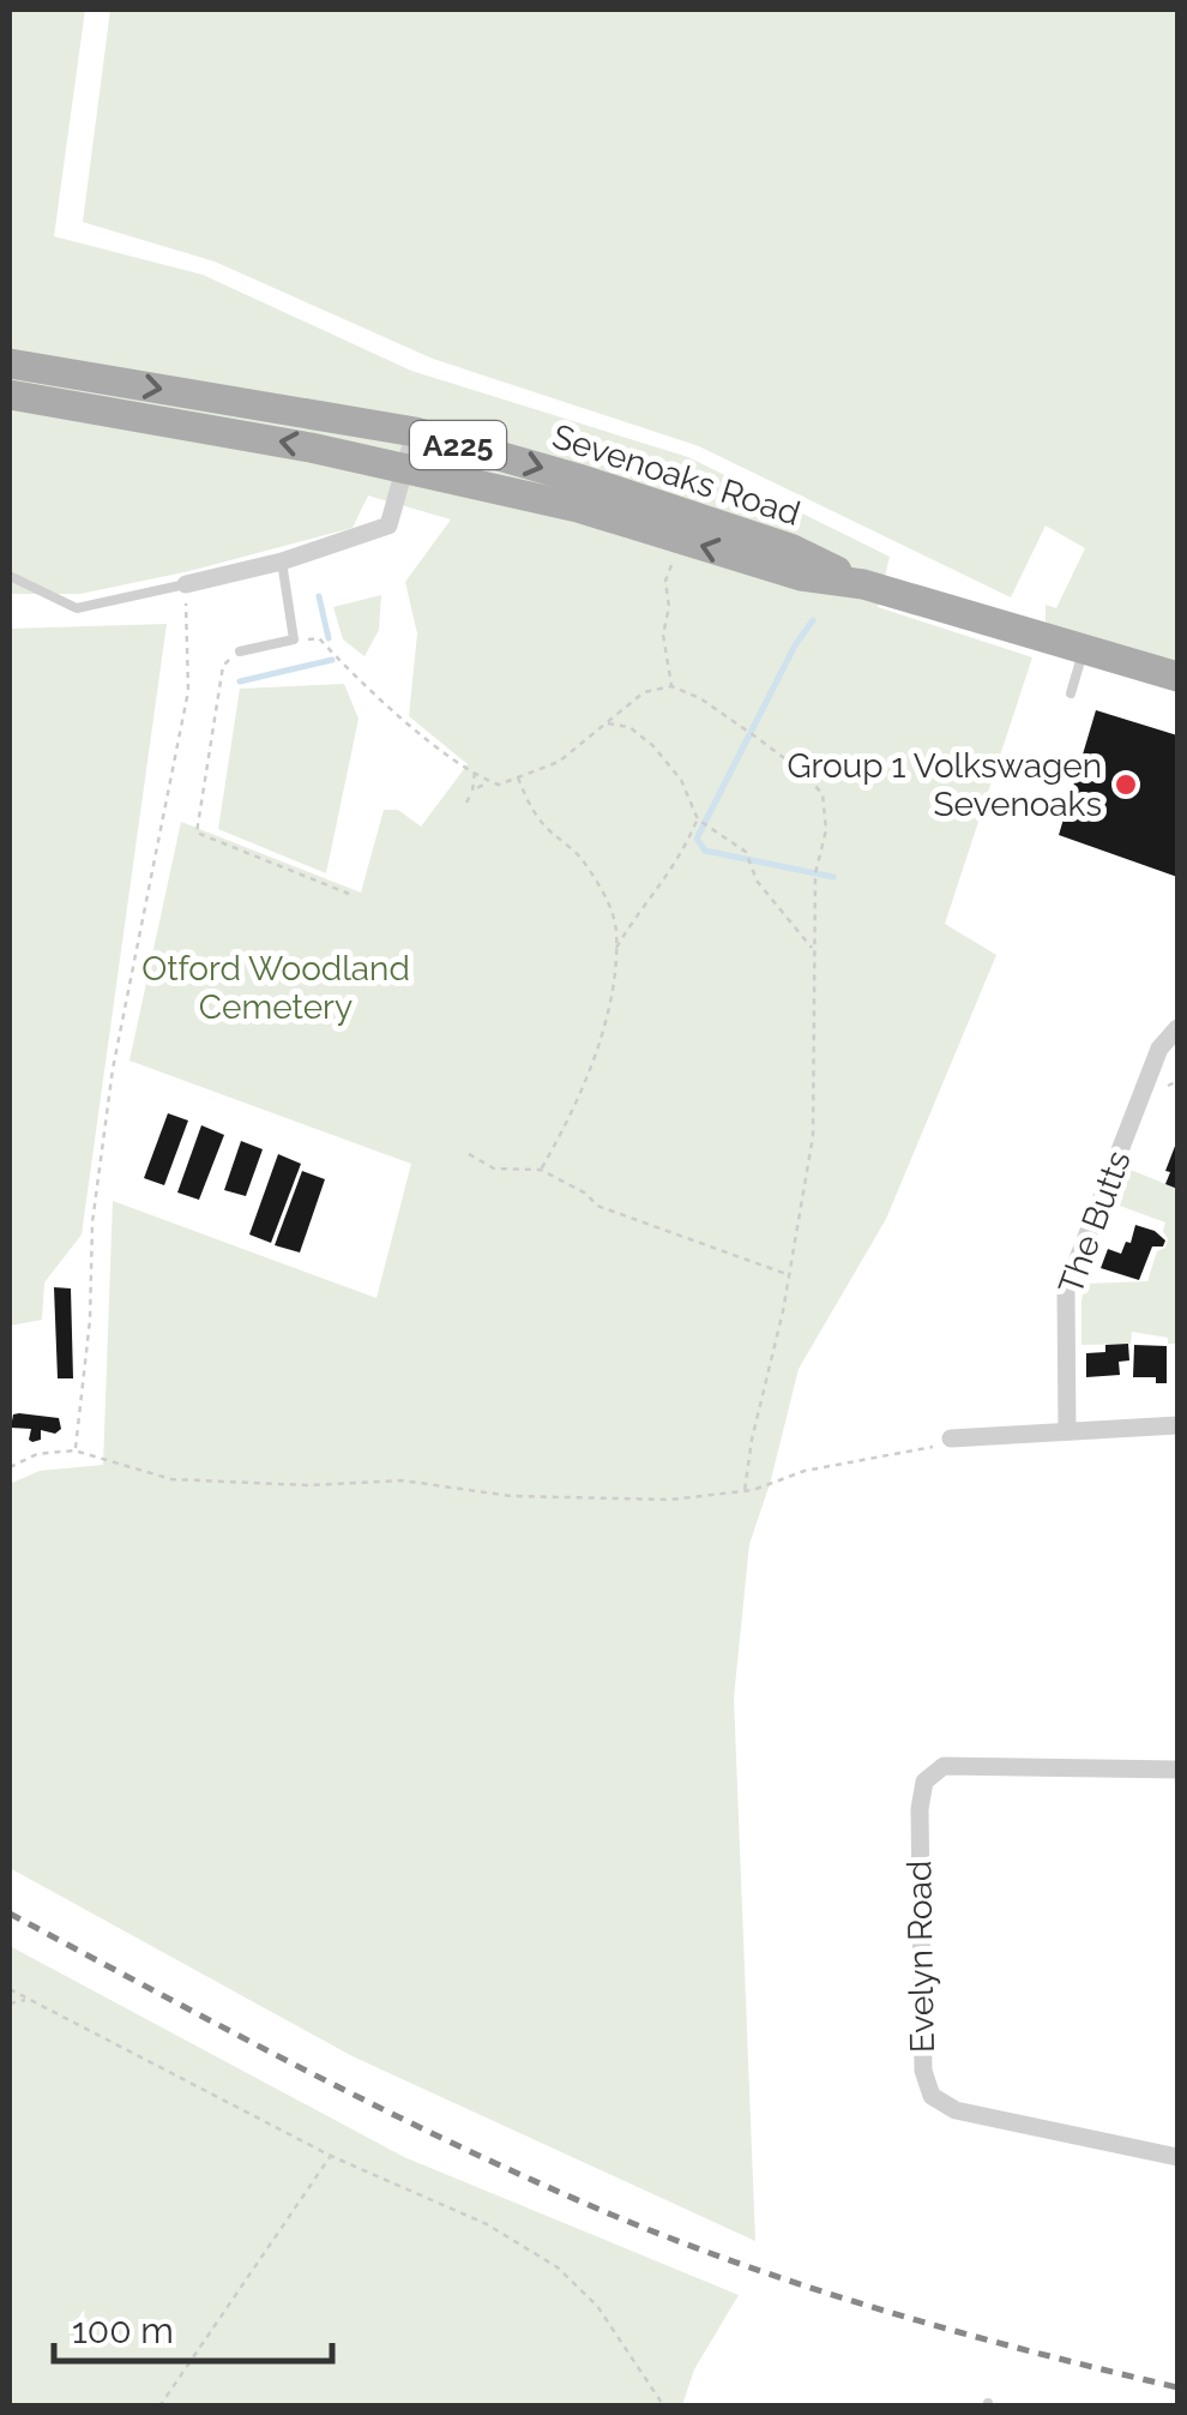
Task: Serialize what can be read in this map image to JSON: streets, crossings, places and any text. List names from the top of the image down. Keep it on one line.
{"streets":{"main road":["A225","Sevenoaks Road"],"street":["The Butts","Evelyn Road"]},"parks":["Otford Woodland Cemetery"],"places":["Group 1 Volkswagen Sevenoaks"],"scale_bar":"100 m"}
